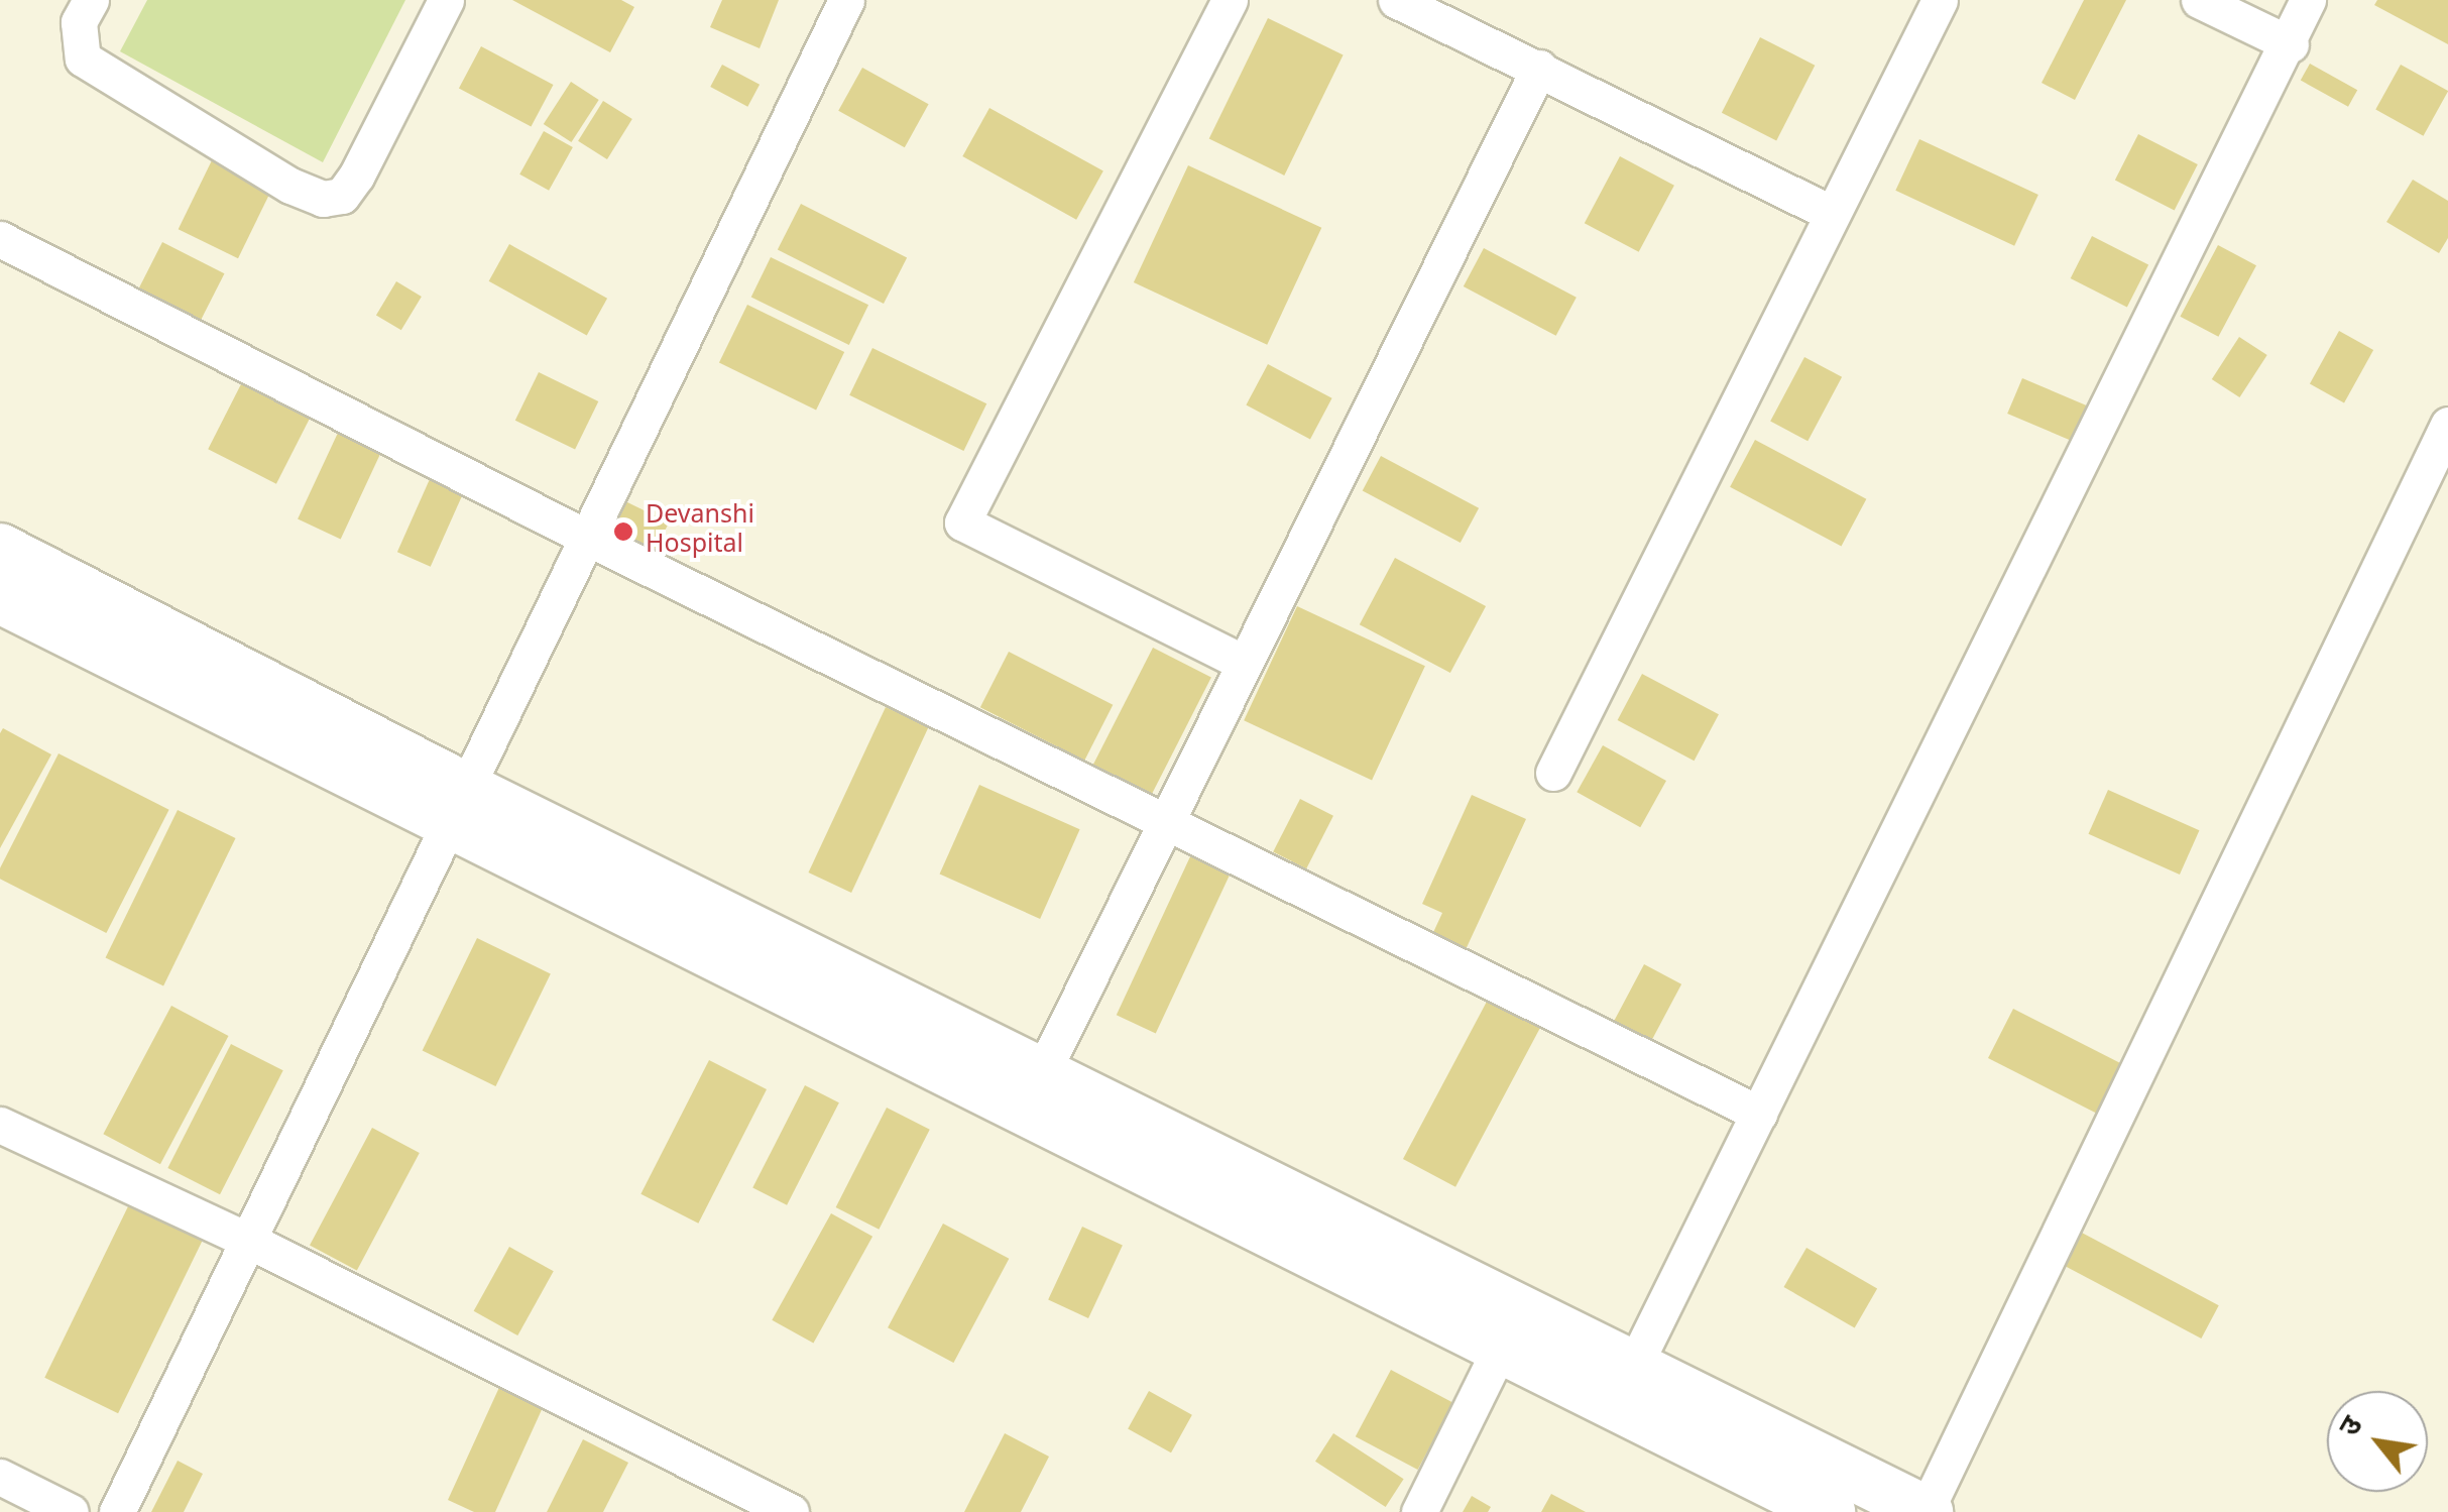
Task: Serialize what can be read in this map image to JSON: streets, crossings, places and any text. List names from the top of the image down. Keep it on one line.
{"places":["Devanshi Hospital"],"north":"top left"}
